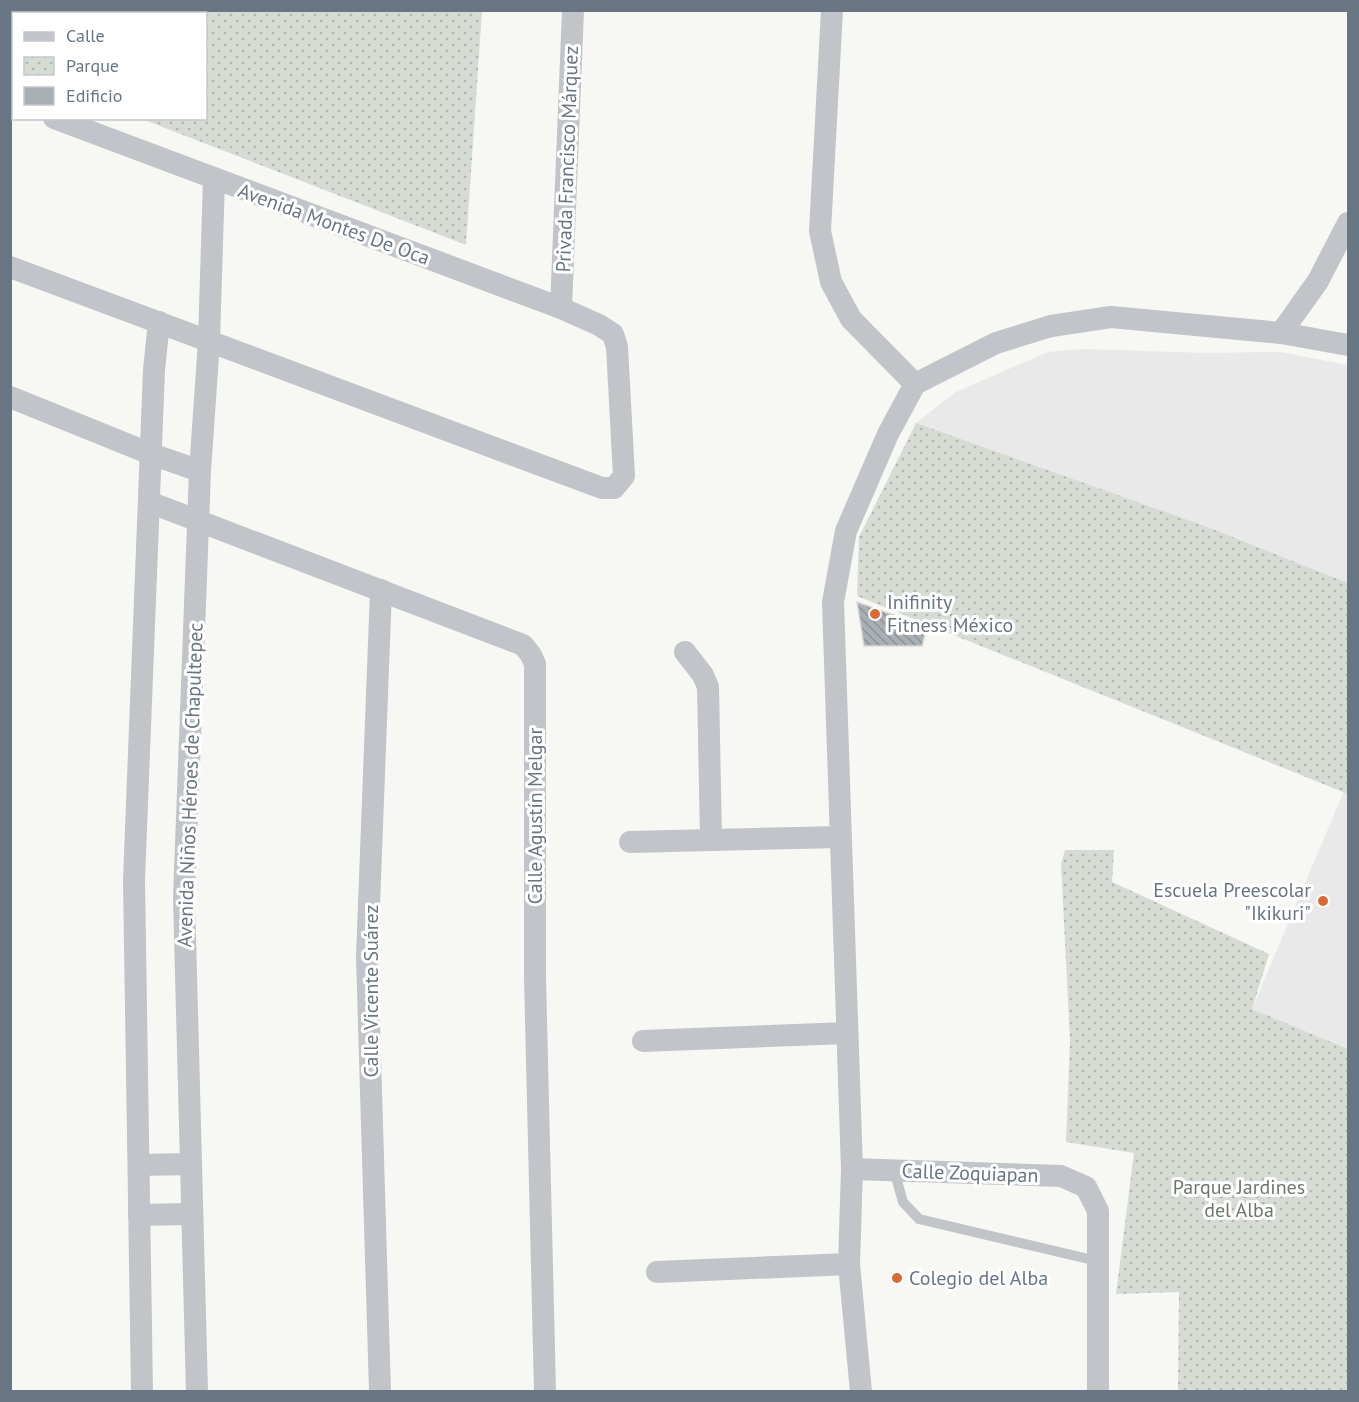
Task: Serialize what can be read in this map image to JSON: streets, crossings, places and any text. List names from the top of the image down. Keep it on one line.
{"streets":{"street":["Privada Francisco Márquez","Avenida Montes De Oca","Avenida Niños Héroes de Chapultepec","Calle Agustín Melgar","Calle Vicente Suárez","Calle Zoquiapan"]},"crossings":[["Privada Francisco Márquez","Avenida Montes De Oca"],["Avenida Montes De Oca","Avenida Niños Héroes de Chapultepec"],["Avenida Niños Héroes de Chapultepec","Calle Agustín Melgar"],["Calle Agustín Melgar","Calle Vicente Suárez"]],"parks":["Parque Jardines del Alba"],"places":["Inifinity Fitness México","Escuela Preescolar \"Ikikuri\"","Colegio del Alba"],"legend":["Calle","Parque","Edificio"]}
